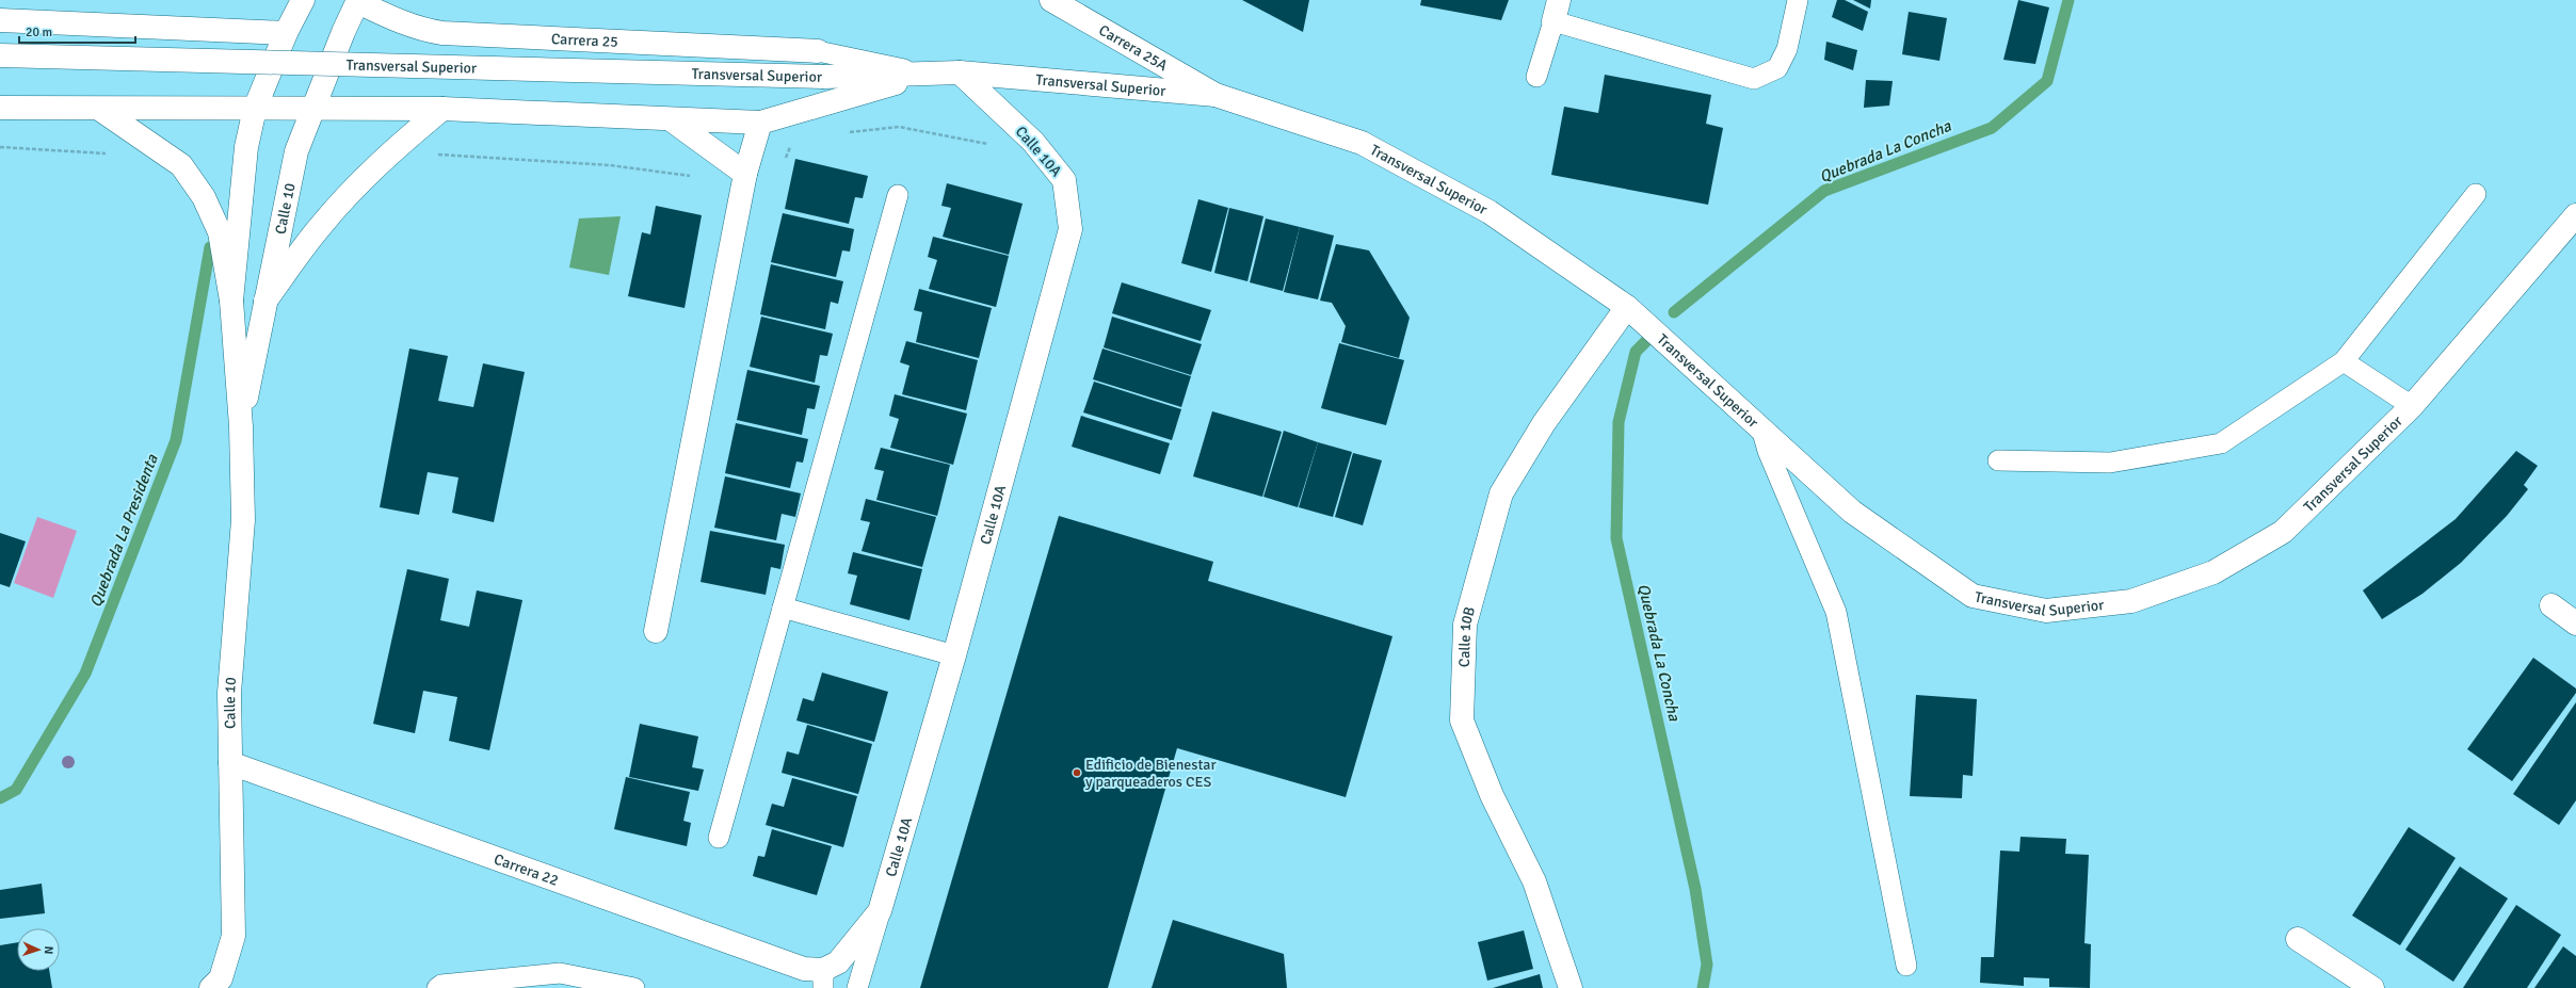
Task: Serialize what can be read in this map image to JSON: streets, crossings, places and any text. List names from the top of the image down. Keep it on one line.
{"streets":{"street":["Carrera 25","Carrera 25A","Transversal Superior","Calle 10A","Calle 10","Calle 10B","Carrera 22"]},"crossings":[["Carrera 25","Calle 10"],["Carrera 25A","Transversal Superior"],["Transversal Superior","Calle 10A"],["Transversal Superior","Calle 10B"],["Calle 10A","Carrera 22"],["Calle 10","Carrera 22"]],"water":["Quebrada La Concha","Quebrada La Presidenta"],"places":["Edificio de Bienestar y parqueaderos CES"],"scale_bar":"20 m","north":"right"}
